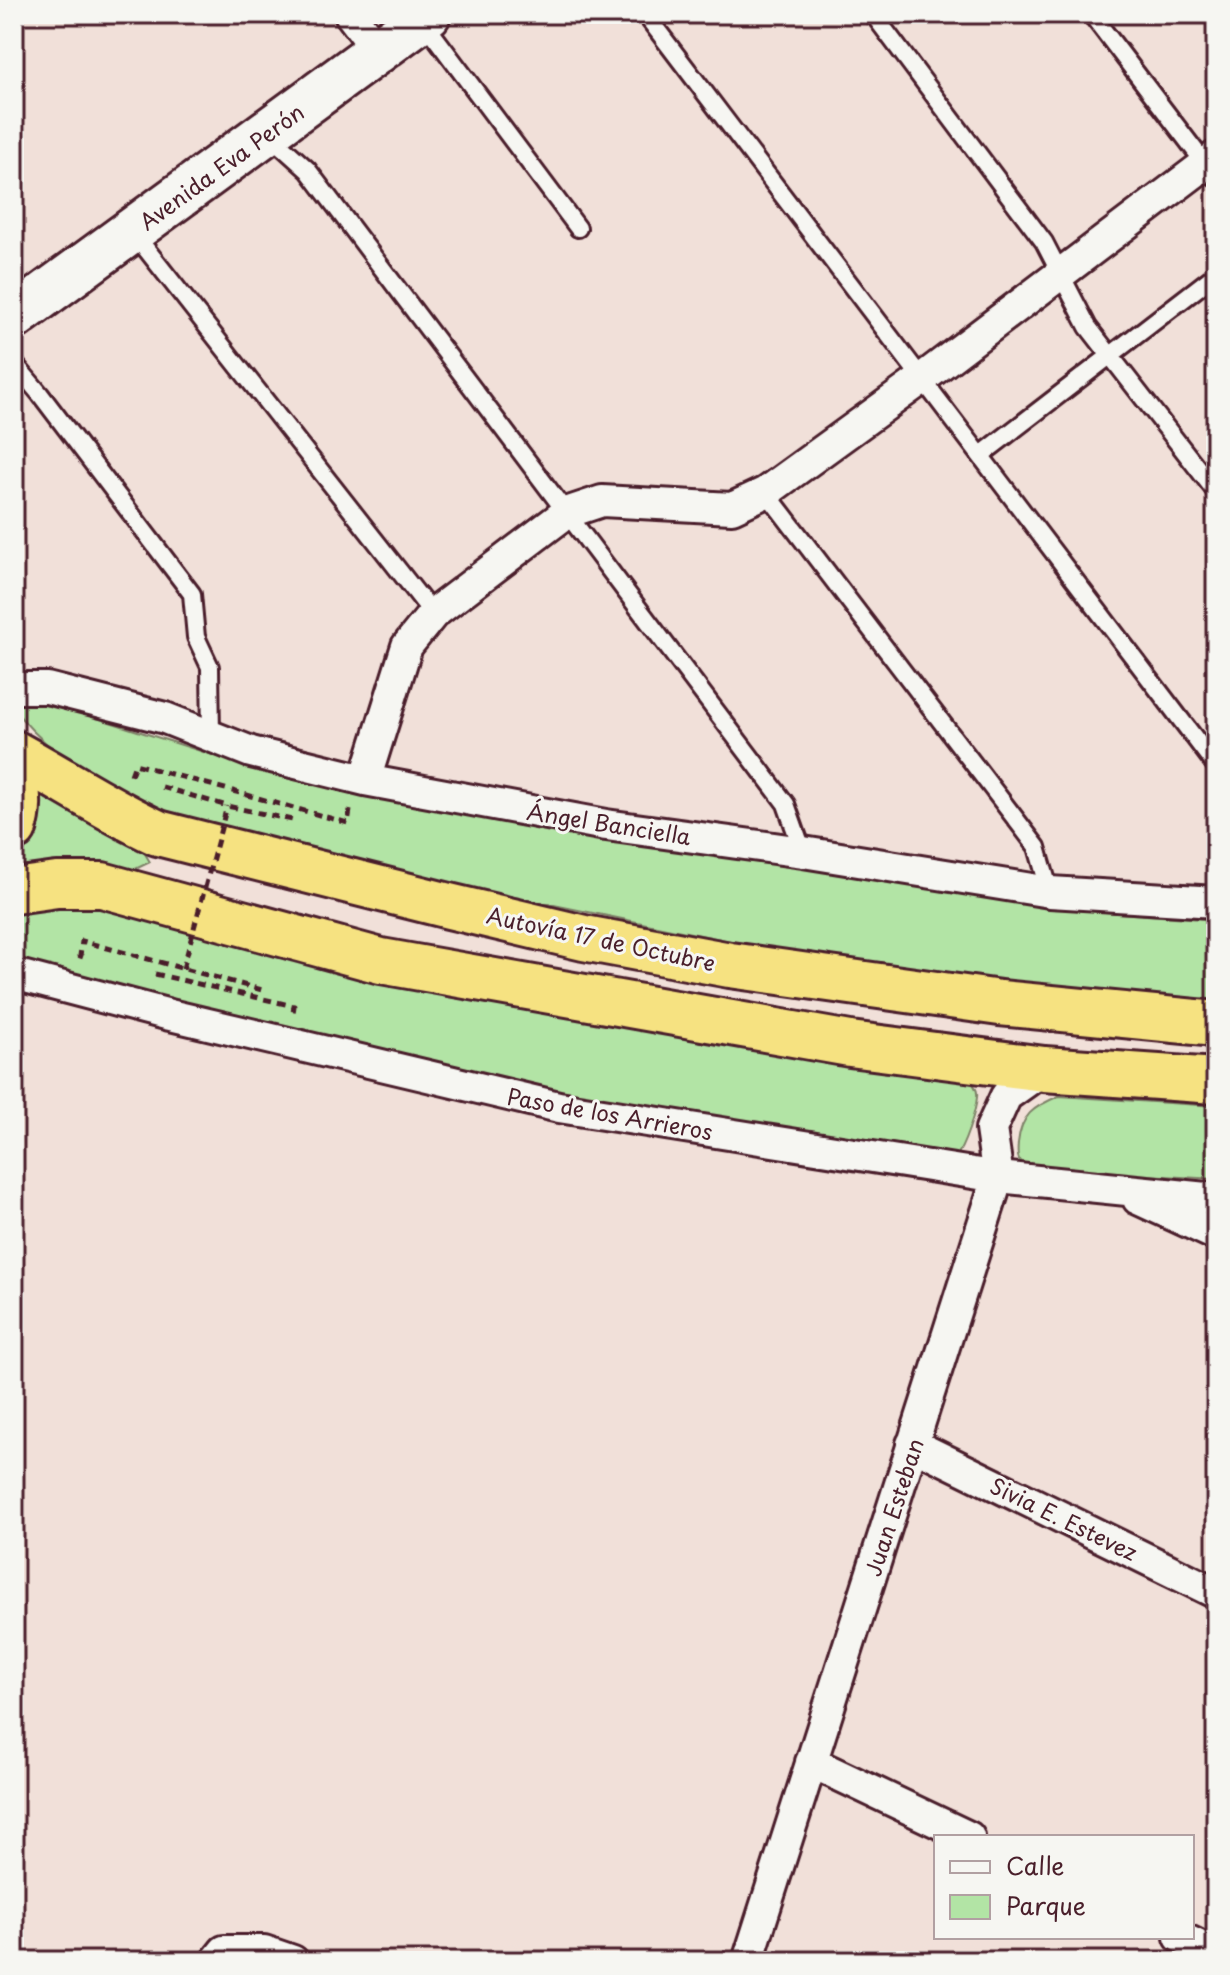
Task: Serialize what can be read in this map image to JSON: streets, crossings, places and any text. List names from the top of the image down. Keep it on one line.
{"streets":{"highway":["Autovía 17 de Octubre"],"street":["Avenida Eva Perón","Ángel Banciella","Paso de los Arrieros","Juan Esteban","Sivia E. Estevez"]},"crossings":[["Paso de los Arrieros","Juan Esteban"],["Juan Esteban","Sivia E. Estevez"]],"legend":["Calle","Parque"]}
